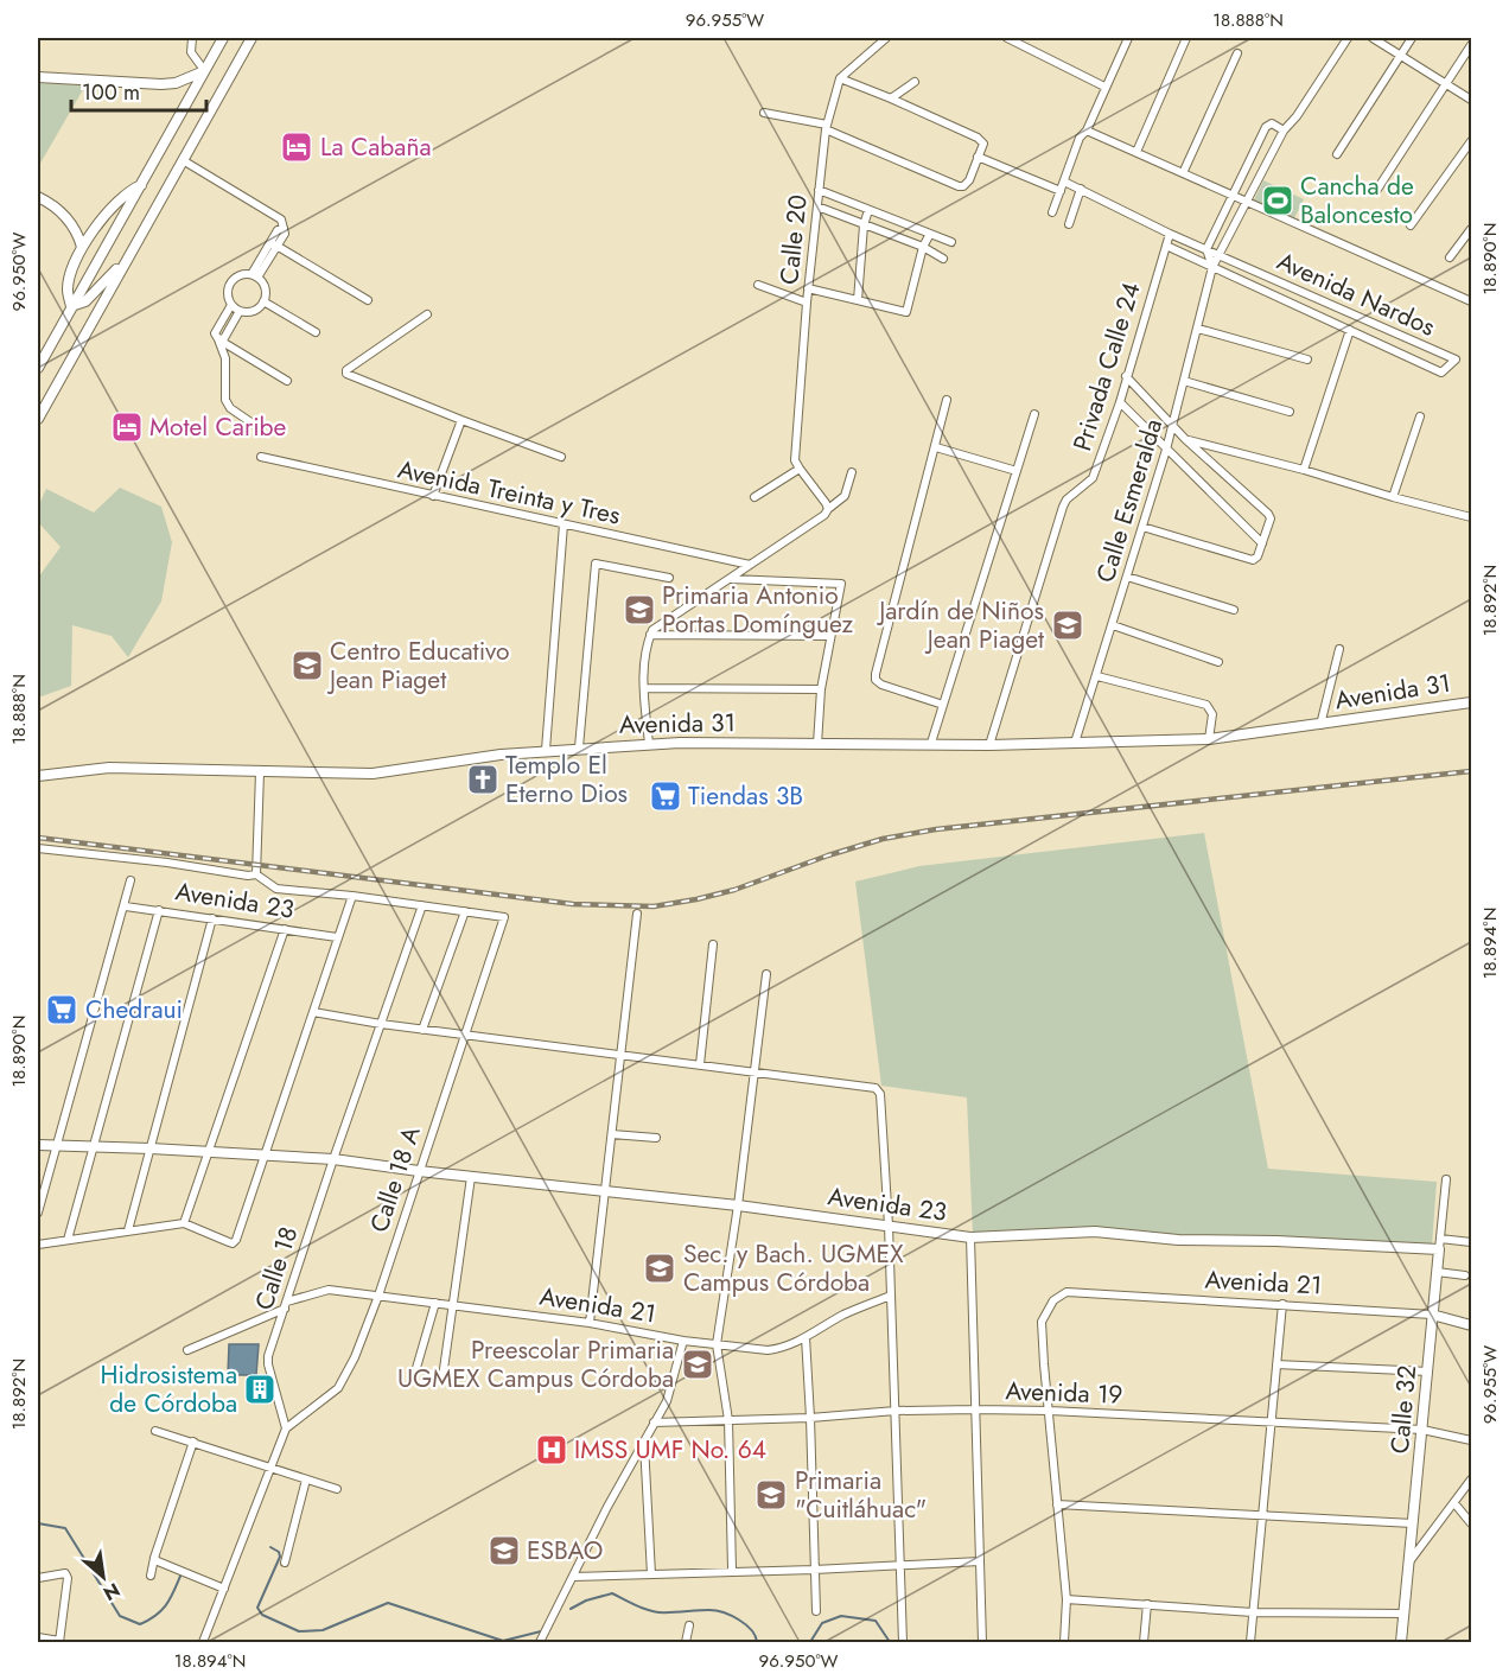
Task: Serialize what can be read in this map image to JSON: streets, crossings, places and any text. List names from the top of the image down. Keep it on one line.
{"streets":{"street":["Calle 20","Avenida Nardos","Privada Calle 24","Avenida Treinta y Tres","Calle Esmeralda","Avenida 31","Avenida 23","Calle 18 A","Calle 18","Avenida 21","Avenida 19","Calle 32"]},"crossings":[["Avenida Nardos","Privada Calle 24"],["Avenida Nardos","Calle Esmeralda"],["Privada Calle 24","Avenida 31"],["Calle Esmeralda","Avenida 31"],["Avenida 23","Calle 18 A"],["Avenida 23","Calle 18"],["Avenida 23","Calle 32"],["Calle 18 A","Calle 18"],["Calle 18 A","Avenida 21"],["Calle 18","Avenida 21"],["Avenida 21","Avenida 19"],["Avenida 21","Calle 32"],["Avenida 19","Calle 32"]],"places":{"hotel":["La Cabaña","Motel Caribe"],"sports":["Cancha de Baloncesto"],"school or university":["Primaria Antonio Portas Domínguez","Jardín de Niños Jean Piaget","Centro Educativo Jean Piaget","Sec. y Bach. UGMEX Campus Córdoba","Preescolar Primaria UGMEX Campus Córdoba","Primaria \"Cuitláhuac\"","ESBAO"],"church":["Templo El Eterno Dios"],"supermarket":["Tiendas 3B","Chedraui"],"building":["Hidrosistema de Córdoba"],"hospital":["IMSS UMF No. 64"]},"scale_bar":"100 m","north":"bottom right","coordinates":["96.955°W","18.888°N","18.890°N","96.950°W","18.892°N","18.894°N"]}
